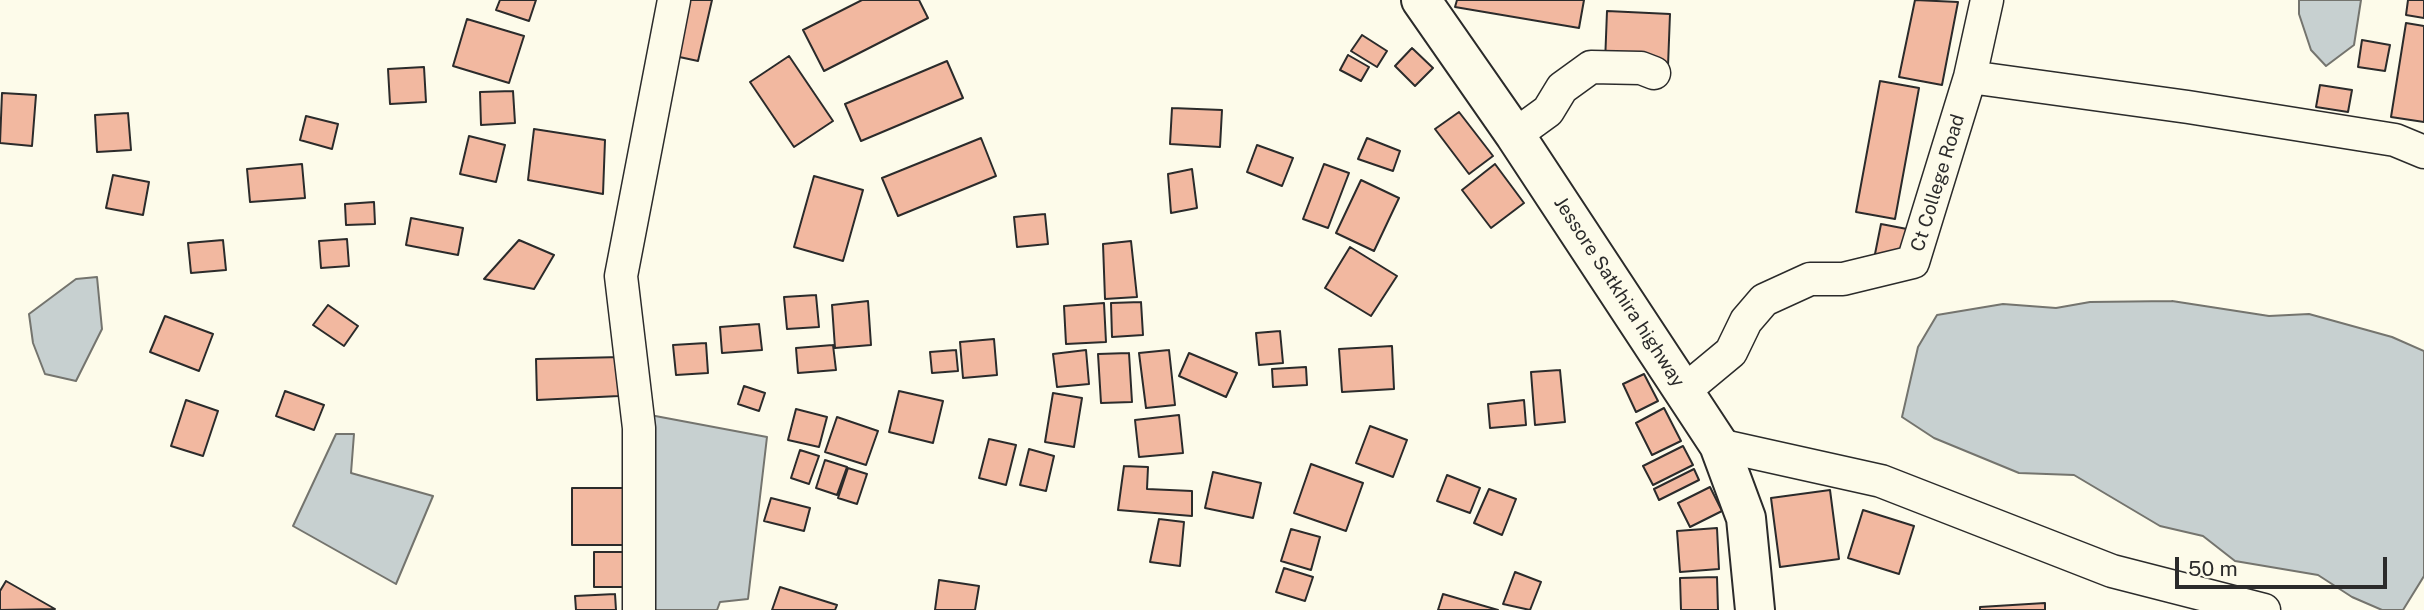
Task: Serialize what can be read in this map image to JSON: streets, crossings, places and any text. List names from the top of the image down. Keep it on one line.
{"streets":{"highway":["Jessore Satkhira highway"],"street":["Ct College Road"]},"crossings":[["Ct College Road","Jessore Satkhira highway"]],"scale_bar":"50 m"}
